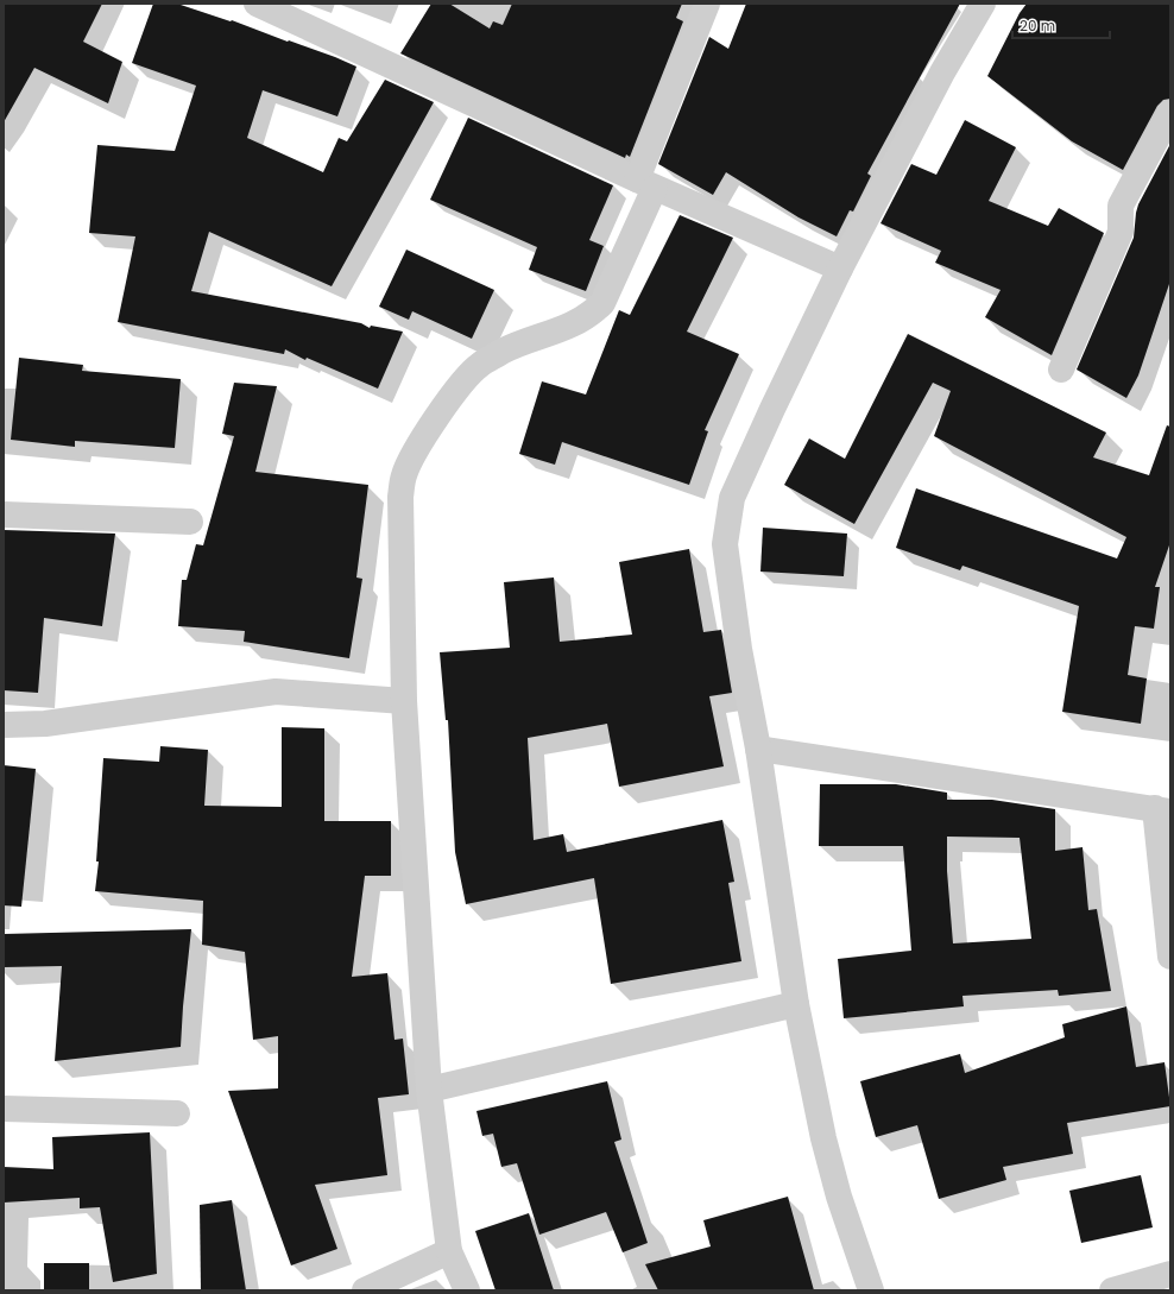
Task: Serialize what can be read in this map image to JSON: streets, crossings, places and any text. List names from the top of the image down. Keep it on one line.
{"scale_bar":"20 m"}
